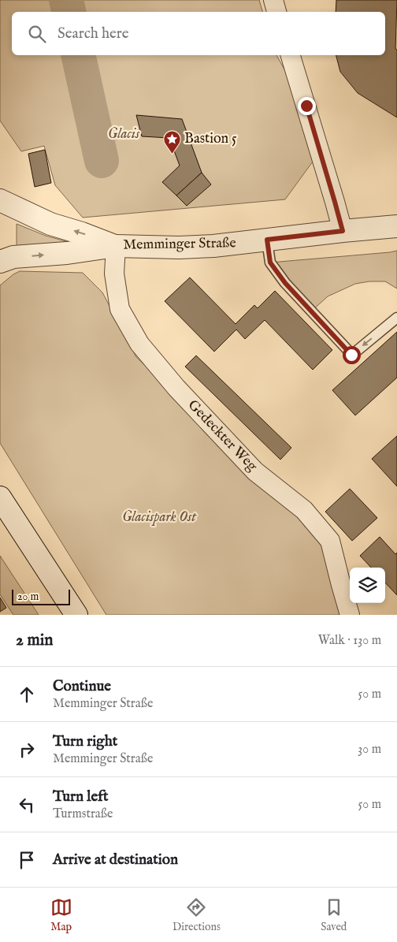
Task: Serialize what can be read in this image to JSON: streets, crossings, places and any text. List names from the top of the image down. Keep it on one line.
{"streets":{"street":["Memminger Straße","Gedeckter Weg"]},"crossings":[["Memminger Straße","Gedeckter Weg"]],"parks":["Glacis","Glacispark Ost"],"places":{"place":["Bastion 5"]},"scale_bar":"20 m","page":{"search":"Search here","scale":"20 m","heading":["2 min","Walk · 130 m"],"list":[["Continue","Memminger Straße","50 m"],["Turn right","Memminger Straße","30 m"],["Turn left","Turmstraße","50 m"],"Arrive at destination"],"nav":["Map","Directions","Saved"]}}
